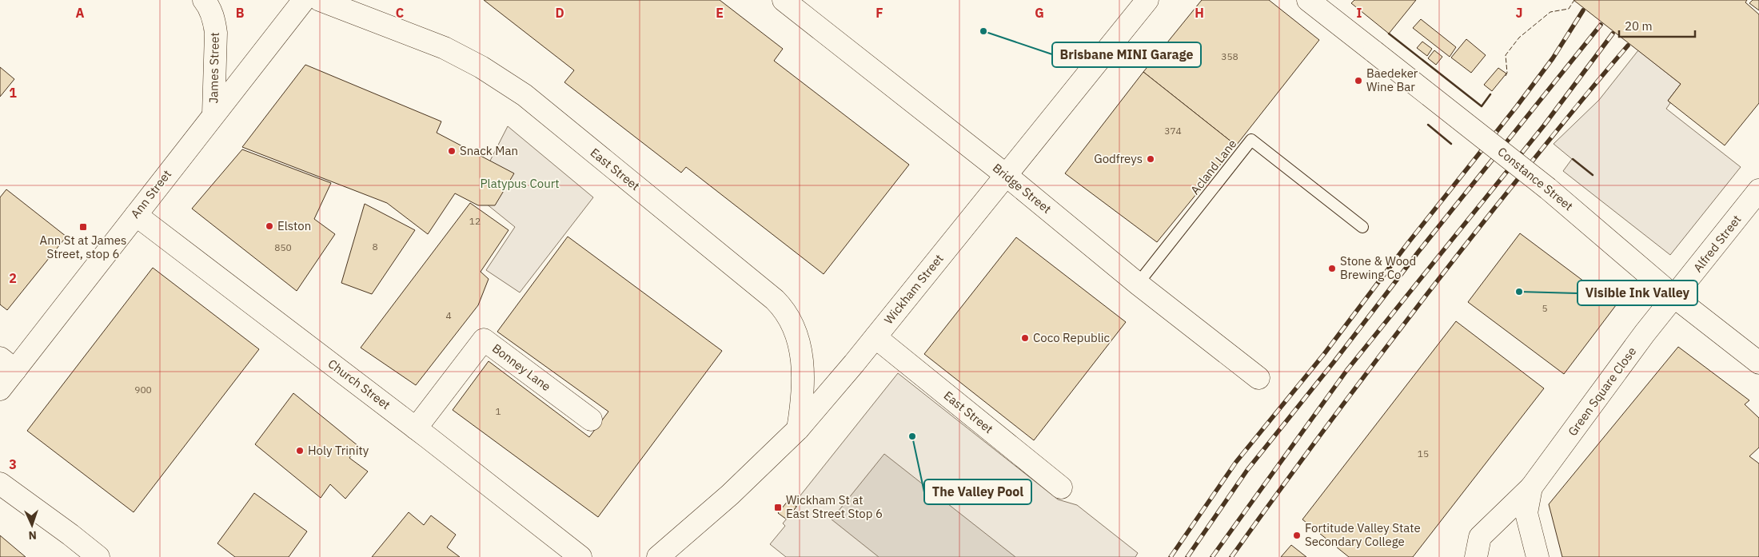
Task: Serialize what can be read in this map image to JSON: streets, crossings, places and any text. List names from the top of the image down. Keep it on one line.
{"streets":{"street":["James Street","East Street","Constance Street","Bridge Street","Ann Street","Alfred Street","Wickham Street","Bonney Lane","Church Street","Green Square Close"],"lane":["Acland Lane"]},"crossings":[["James Street","Ann Street"],["Acland Lane","Bridge Street"],["East Street","Wickham Street"],["Constance Street","Alfred Street"],["Constance Street","Green Square Close"],["Bridge Street","Wickham Street"],["Ann Street","Church Street"],["Alfred Street","Green Square Close"],["Bonney Lane","Church Street"]],"parks":["Platypus Court"],"places":{"other":["Brisbane MINI Garage","Baedeker Wine Bar","Snack Man","Godfreys","Elston","Stone & Wood Brewing Co","Visible Ink Valley","Coco Republic","The Valley Pool","Holy Trinity","Fortitude Valley State Secondary College"],"transit":["Ann St at James Street, stop 6","Wickham St at East Street Stop 6"]},"house_numbers":["358","374","12","8","850","5","4","900","1","15"],"scale_bar":"20 m","north":"bottom","grid":{"columns":["A","B","C","D","E","F","G","H","I","J"],"rows":["1","2","3"]}}
